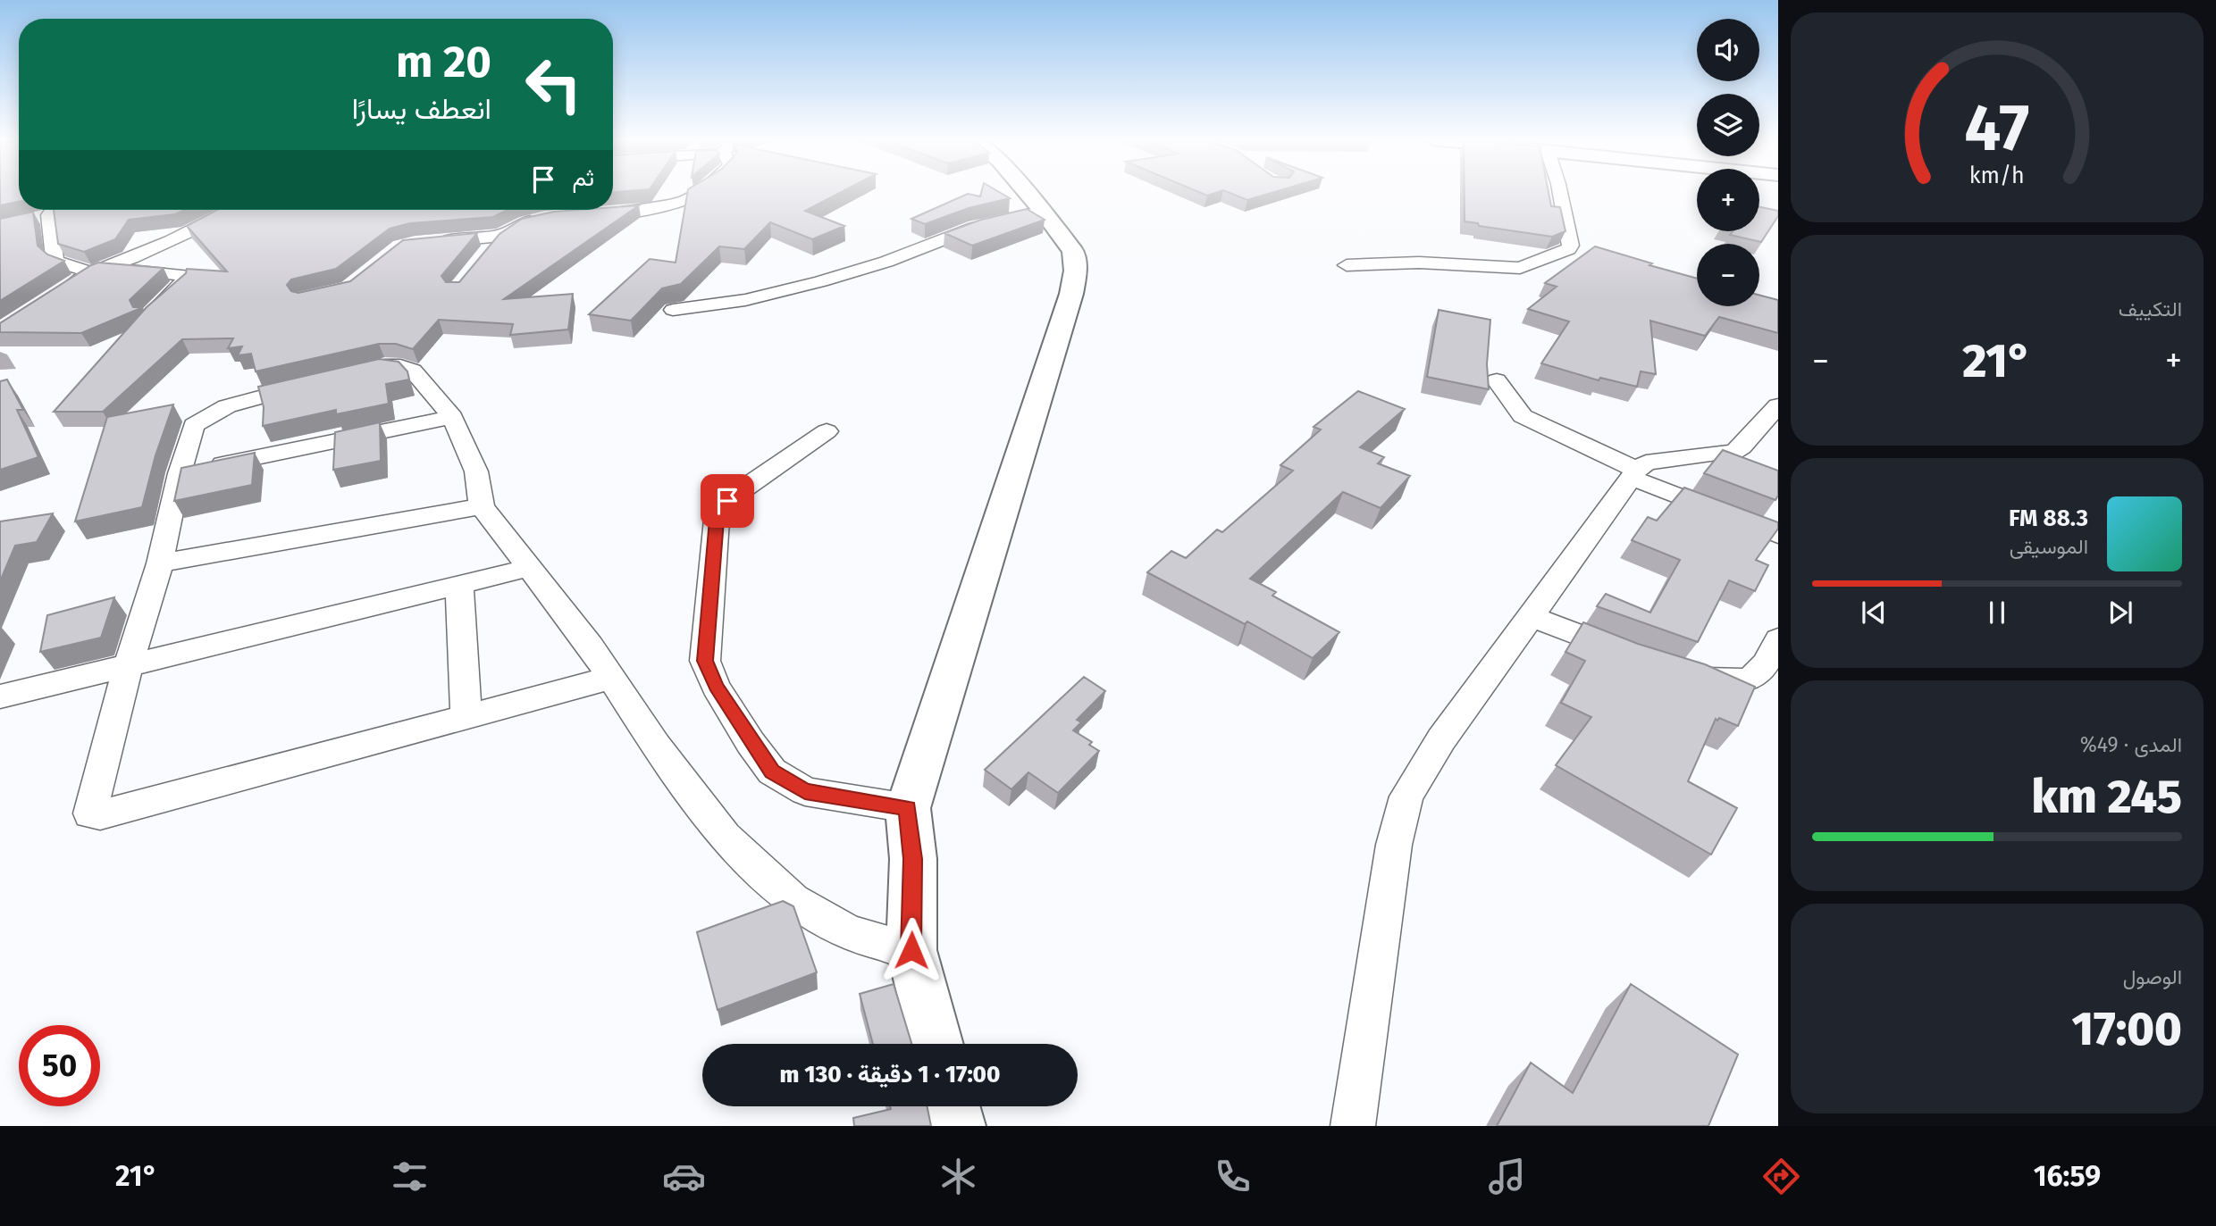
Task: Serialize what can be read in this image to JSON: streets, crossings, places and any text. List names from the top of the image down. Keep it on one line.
{"page":{"map_buttons":["+","−"],"turn":["20 m","انعطف يسارًا"],"then":"ثم","tile":["التكييف",["المدى · 49%","245 km"],["الوصول","17:00"]],"heat":["−","21°","+"],"song":["88.3 FM","الموسيقى"],"limit":"50","trip":"17:00 · 1 دقيقة · 130 m","tabs":["16:59","21°"],"gauge":["47","km/h"]}}
